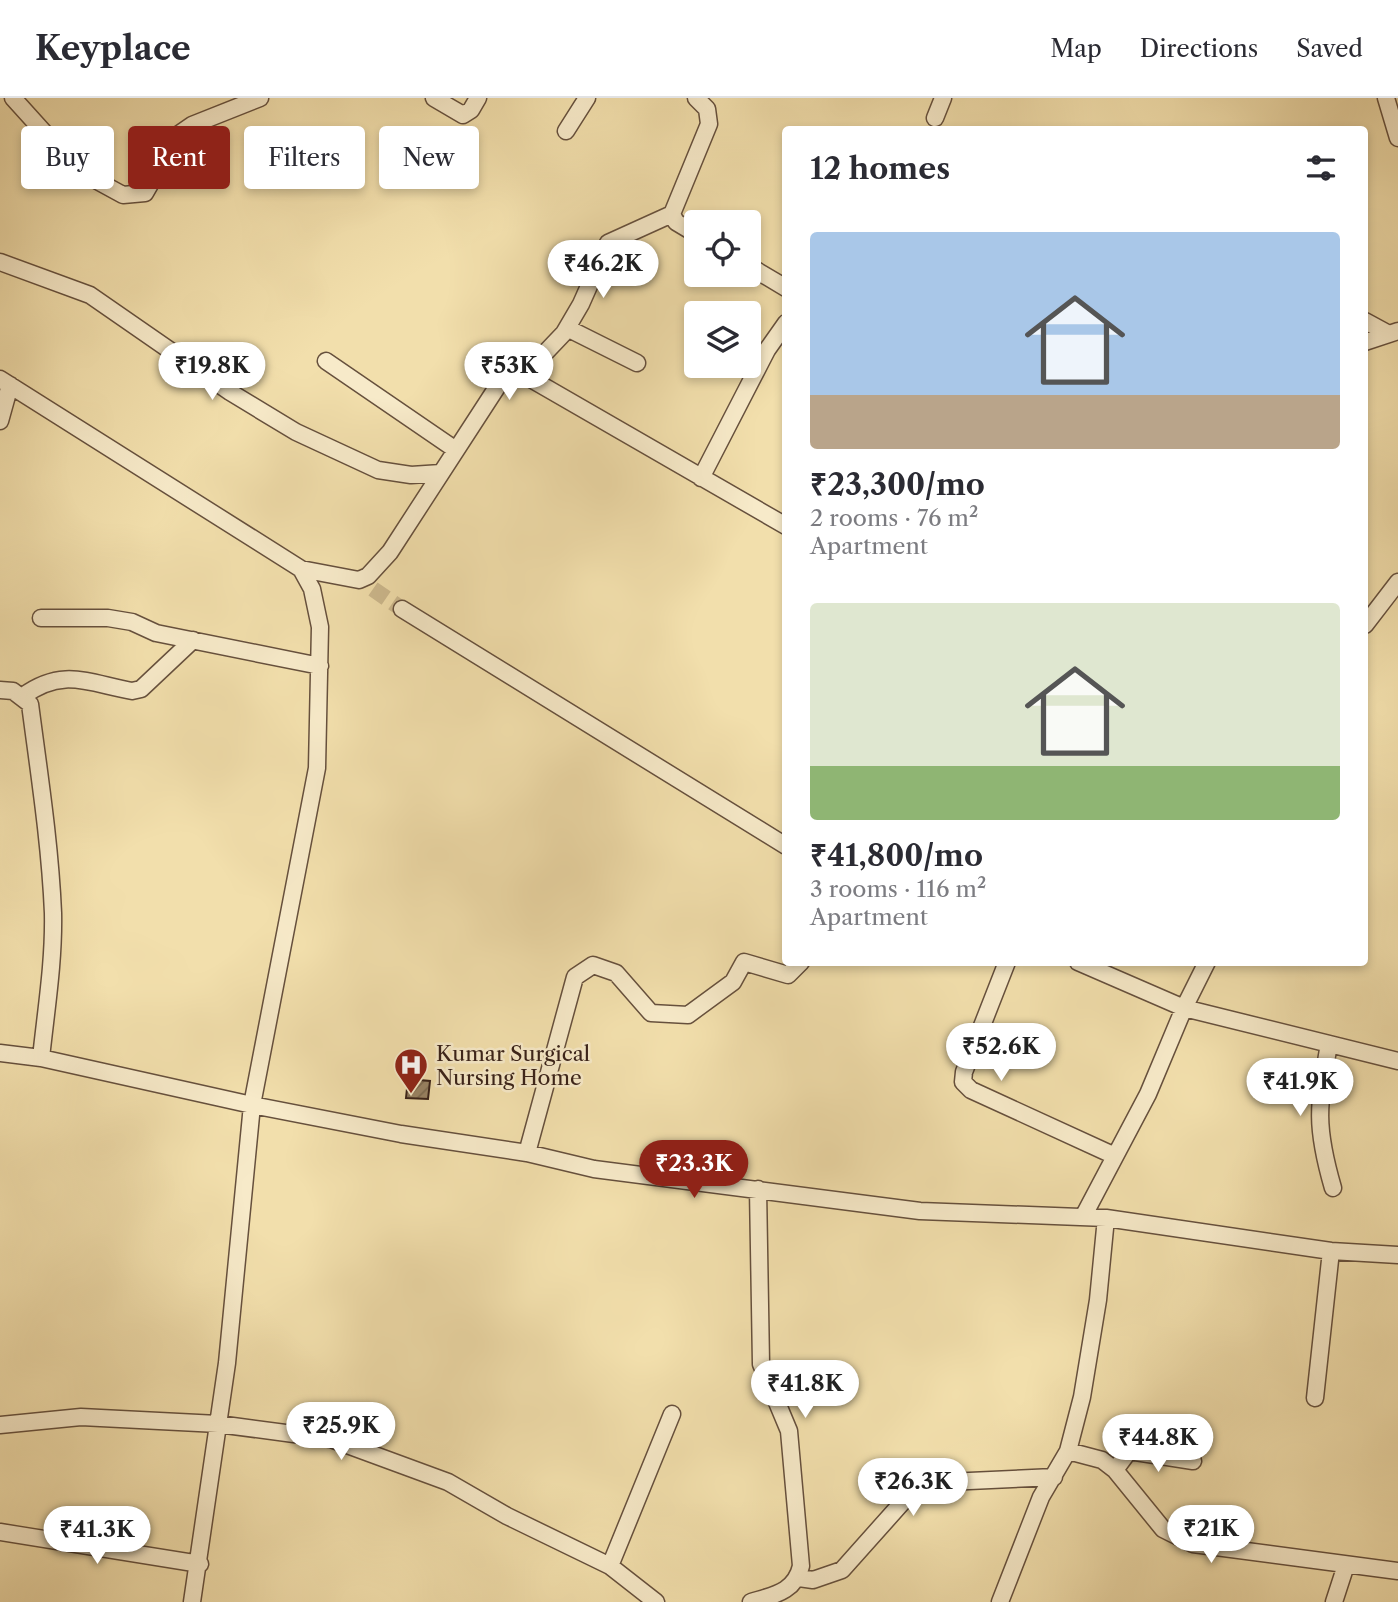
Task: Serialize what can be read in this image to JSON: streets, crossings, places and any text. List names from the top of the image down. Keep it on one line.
{"places":{"hospital":["Kumar Surgical Nursing Home"]},"page":{"header":"Keyplace","nav":["Map","Directions","Saved"],"chip":["Buy","Rent","Filters","New"],"heading":"12 homes","list":[{"name":"₹23,300/mo","note":"2 rooms · 76 m² · Apartment"},{"name":"₹41,800/mo","note":"3 rooms · 116 m² · Apartment"}],"price":["₹46.2K","₹19.8K","₹53K","₹52.6K","₹41.9K","₹23.3K","₹41.8K","₹25.9K","₹44.8K","₹26.3K","₹21K","₹41.3K"]}}
